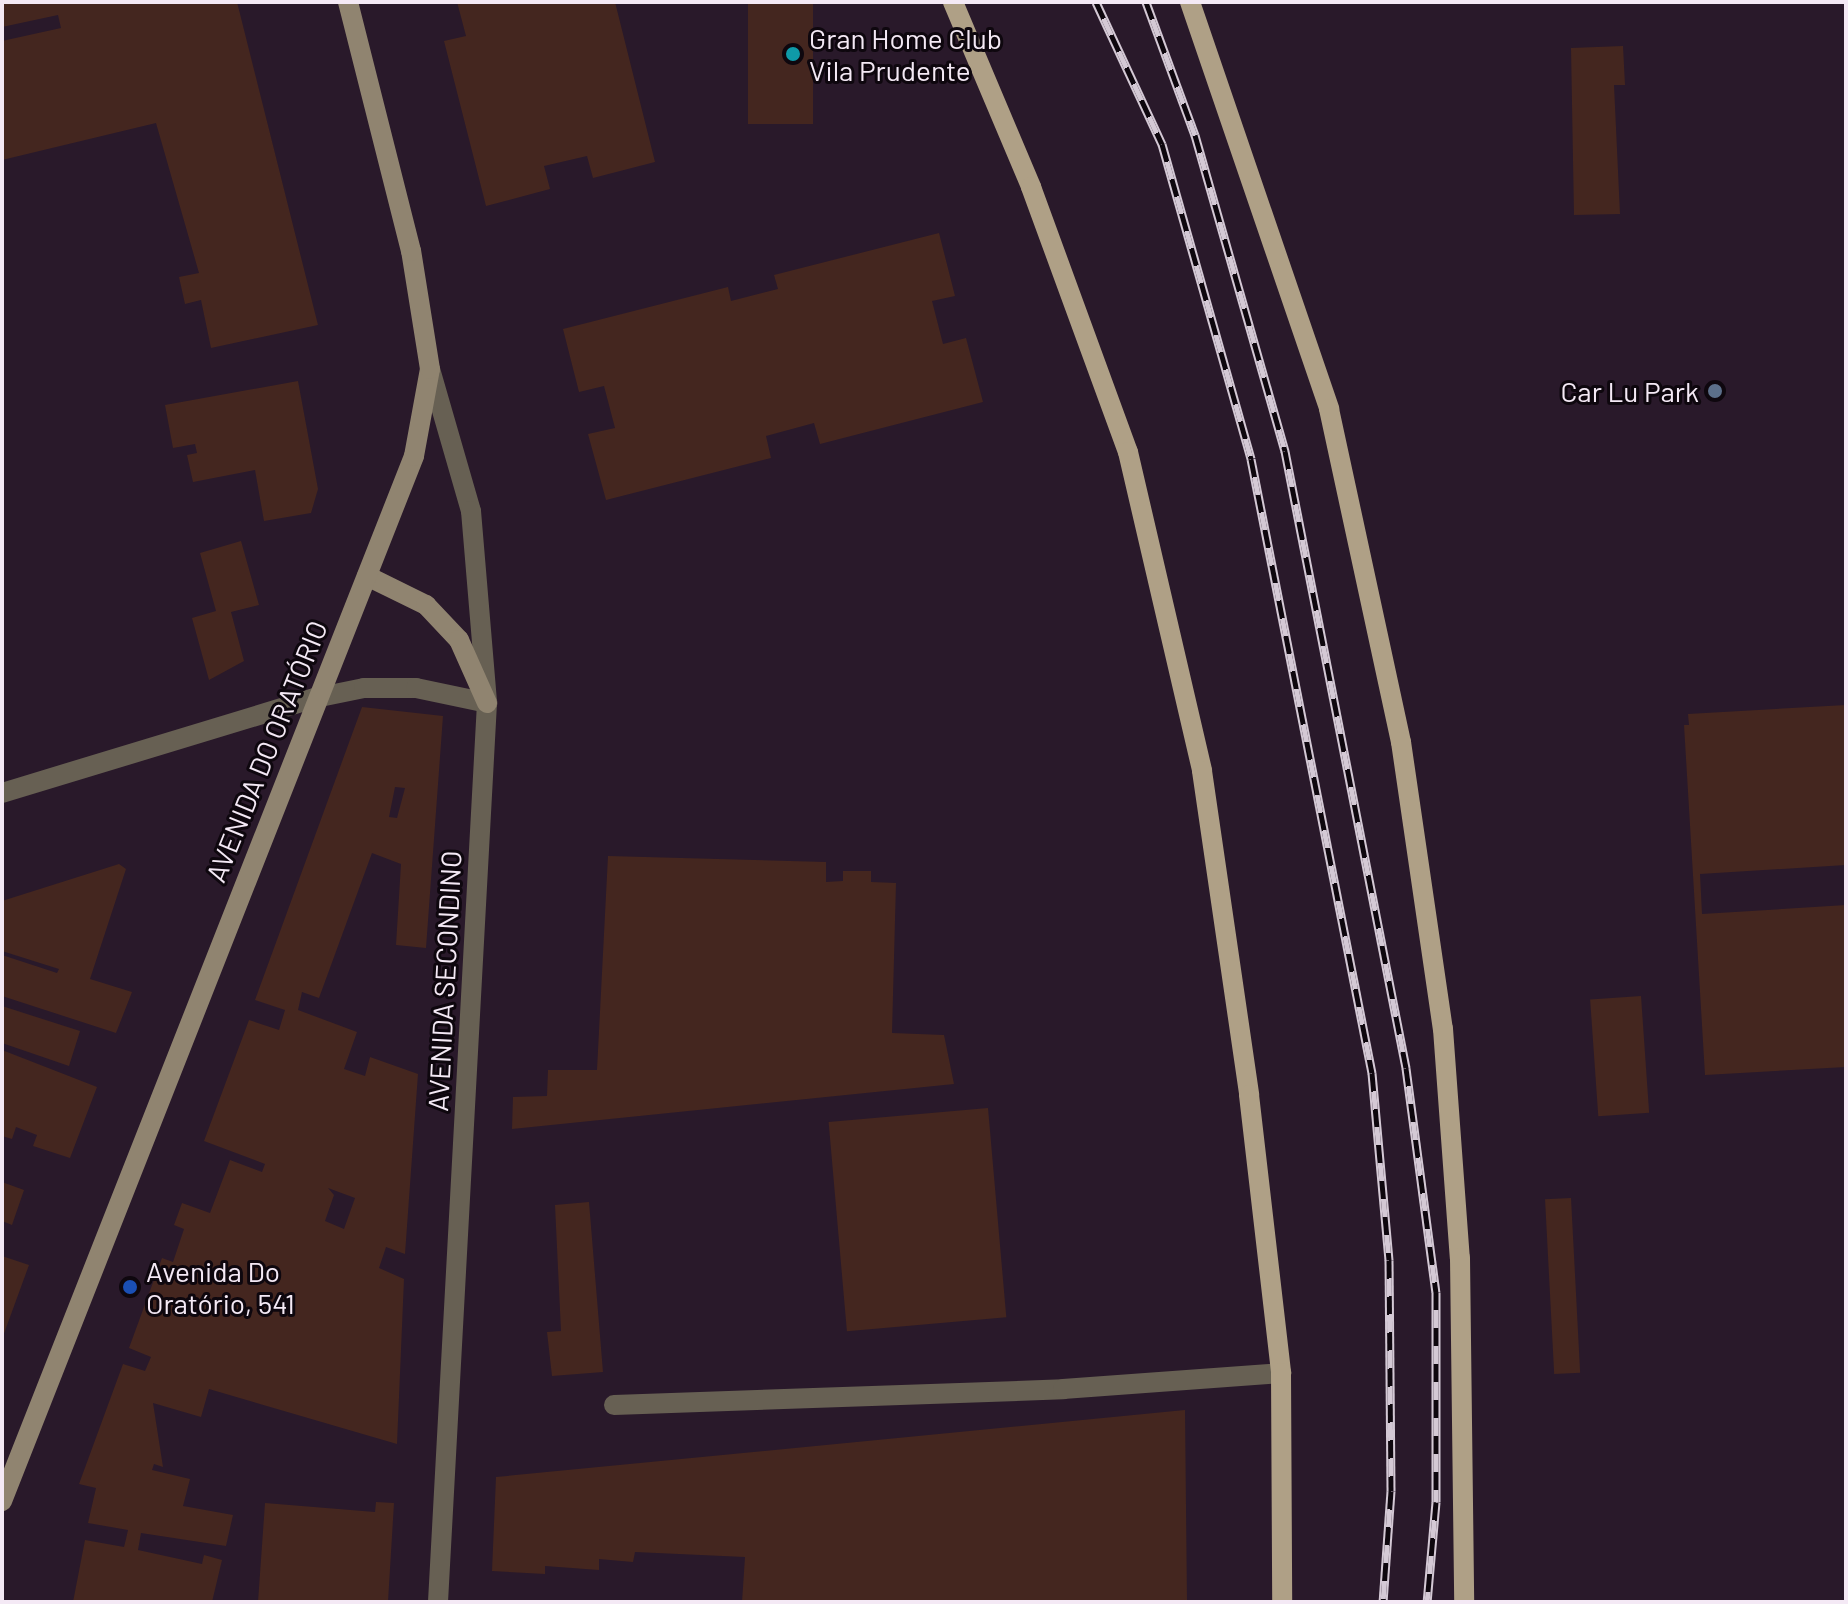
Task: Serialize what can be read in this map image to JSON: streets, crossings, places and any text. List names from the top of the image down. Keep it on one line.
{"streets":{"main road":["AVENIDA DO ORATÓRIO"],"street":["AVENIDA SECONDINO"]},"crossings":[["AVENIDA DO ORATÓRIO","AVENIDA SECONDINO"]],"places":["Gran Home Club Vila Prudente","Car Lu Park","Avenida Do Oratório, 541"]}
